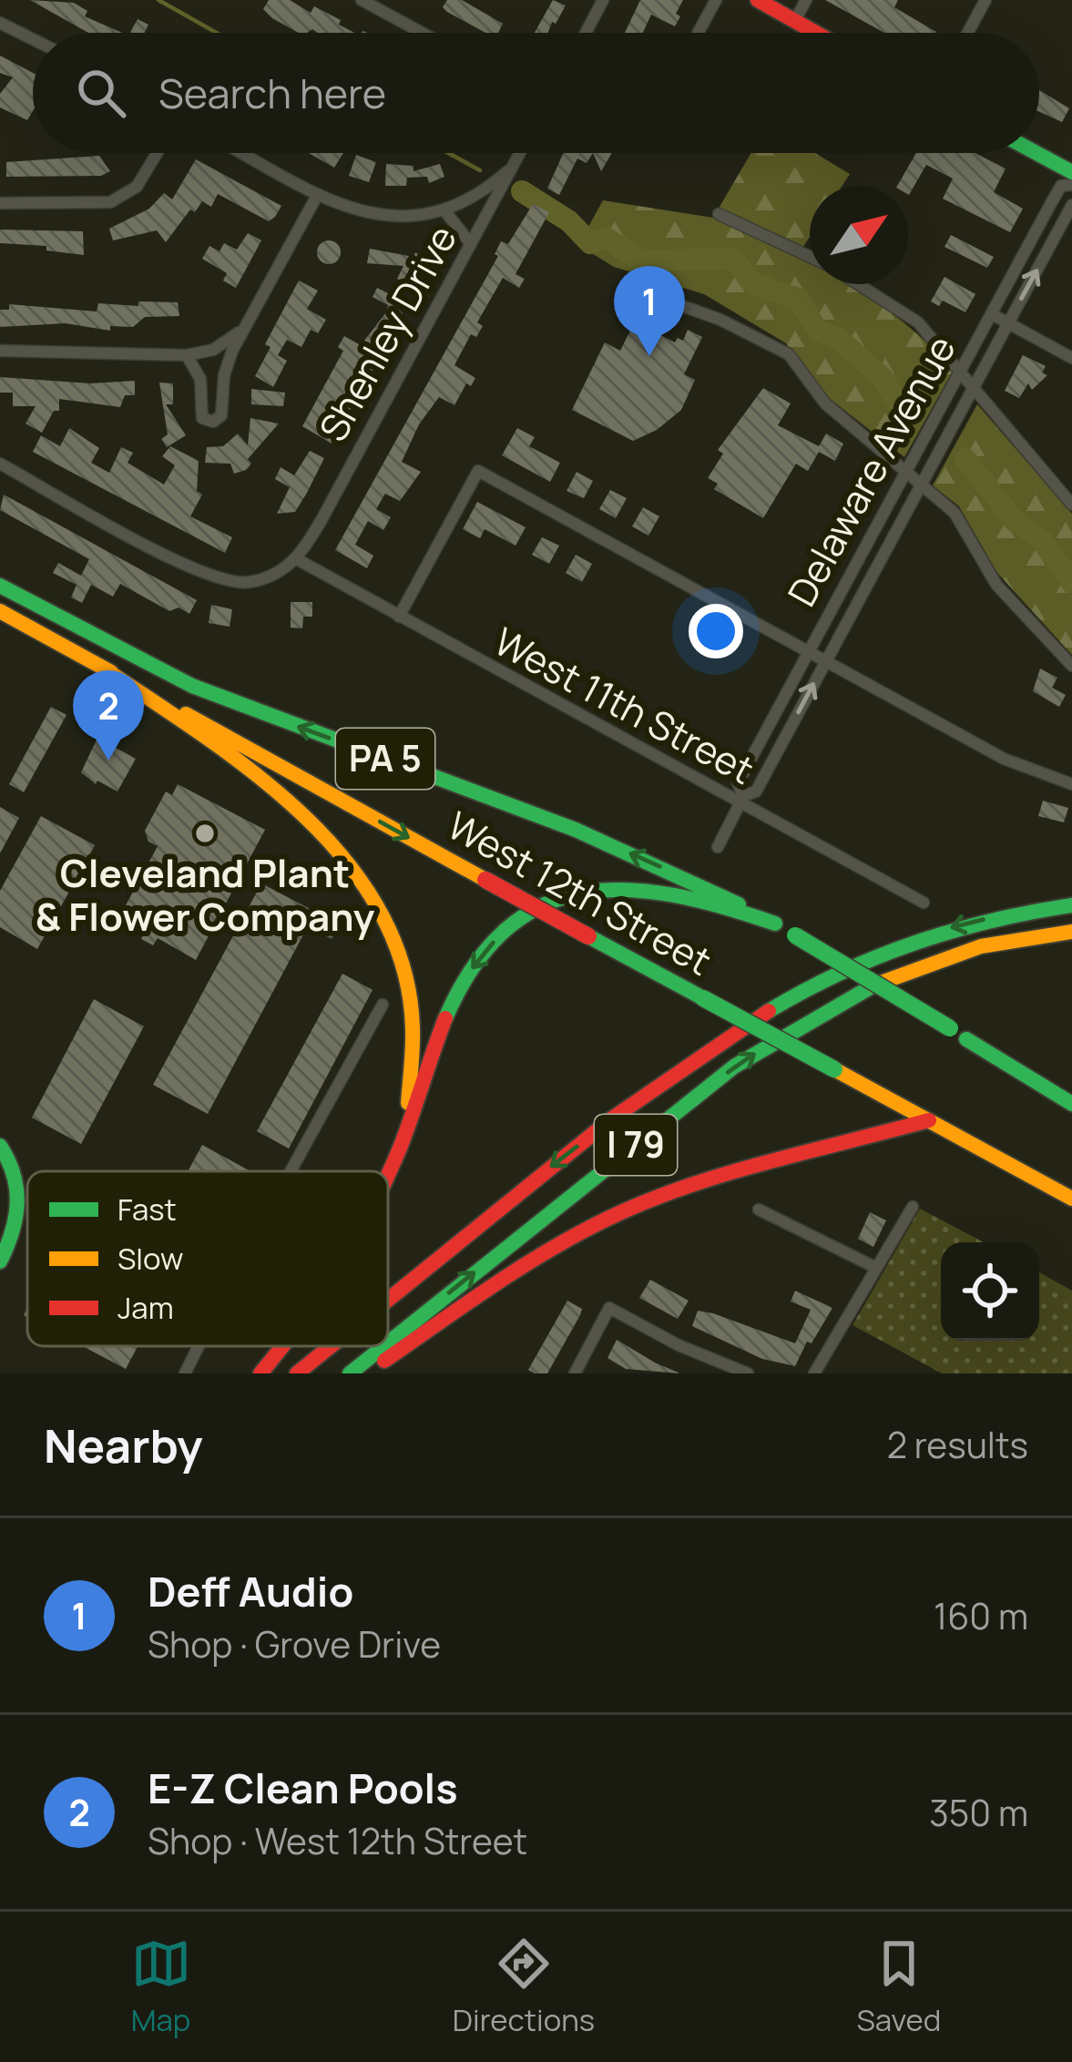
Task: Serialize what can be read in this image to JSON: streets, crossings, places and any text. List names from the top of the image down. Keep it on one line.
{"streets":{"main road":["PA 5","West 12th Street","I 79"],"street":["Shenley Drive","Delaware Avenue","West 11th Street"]},"crossings":[["Shenley Drive","West 11th Street"],["Delaware Avenue","West 11th Street"]],"places":["Cleveland Plant & Flower Company"],"legend":["Fast","Slow","Jam"],"north":"top right","page":{"search":"Search here","pins":["1","2"],"heading":["Nearby","2 results"],"list":[{"mark":"1","name":"Deff Audio","note":"Shop · Grove Drive","value":"160 m"},{"mark":"2","name":"E-Z Clean Pools","note":"Shop · West 12th Street","value":"350 m"}],"nav":["Map","Directions","Saved"]}}
